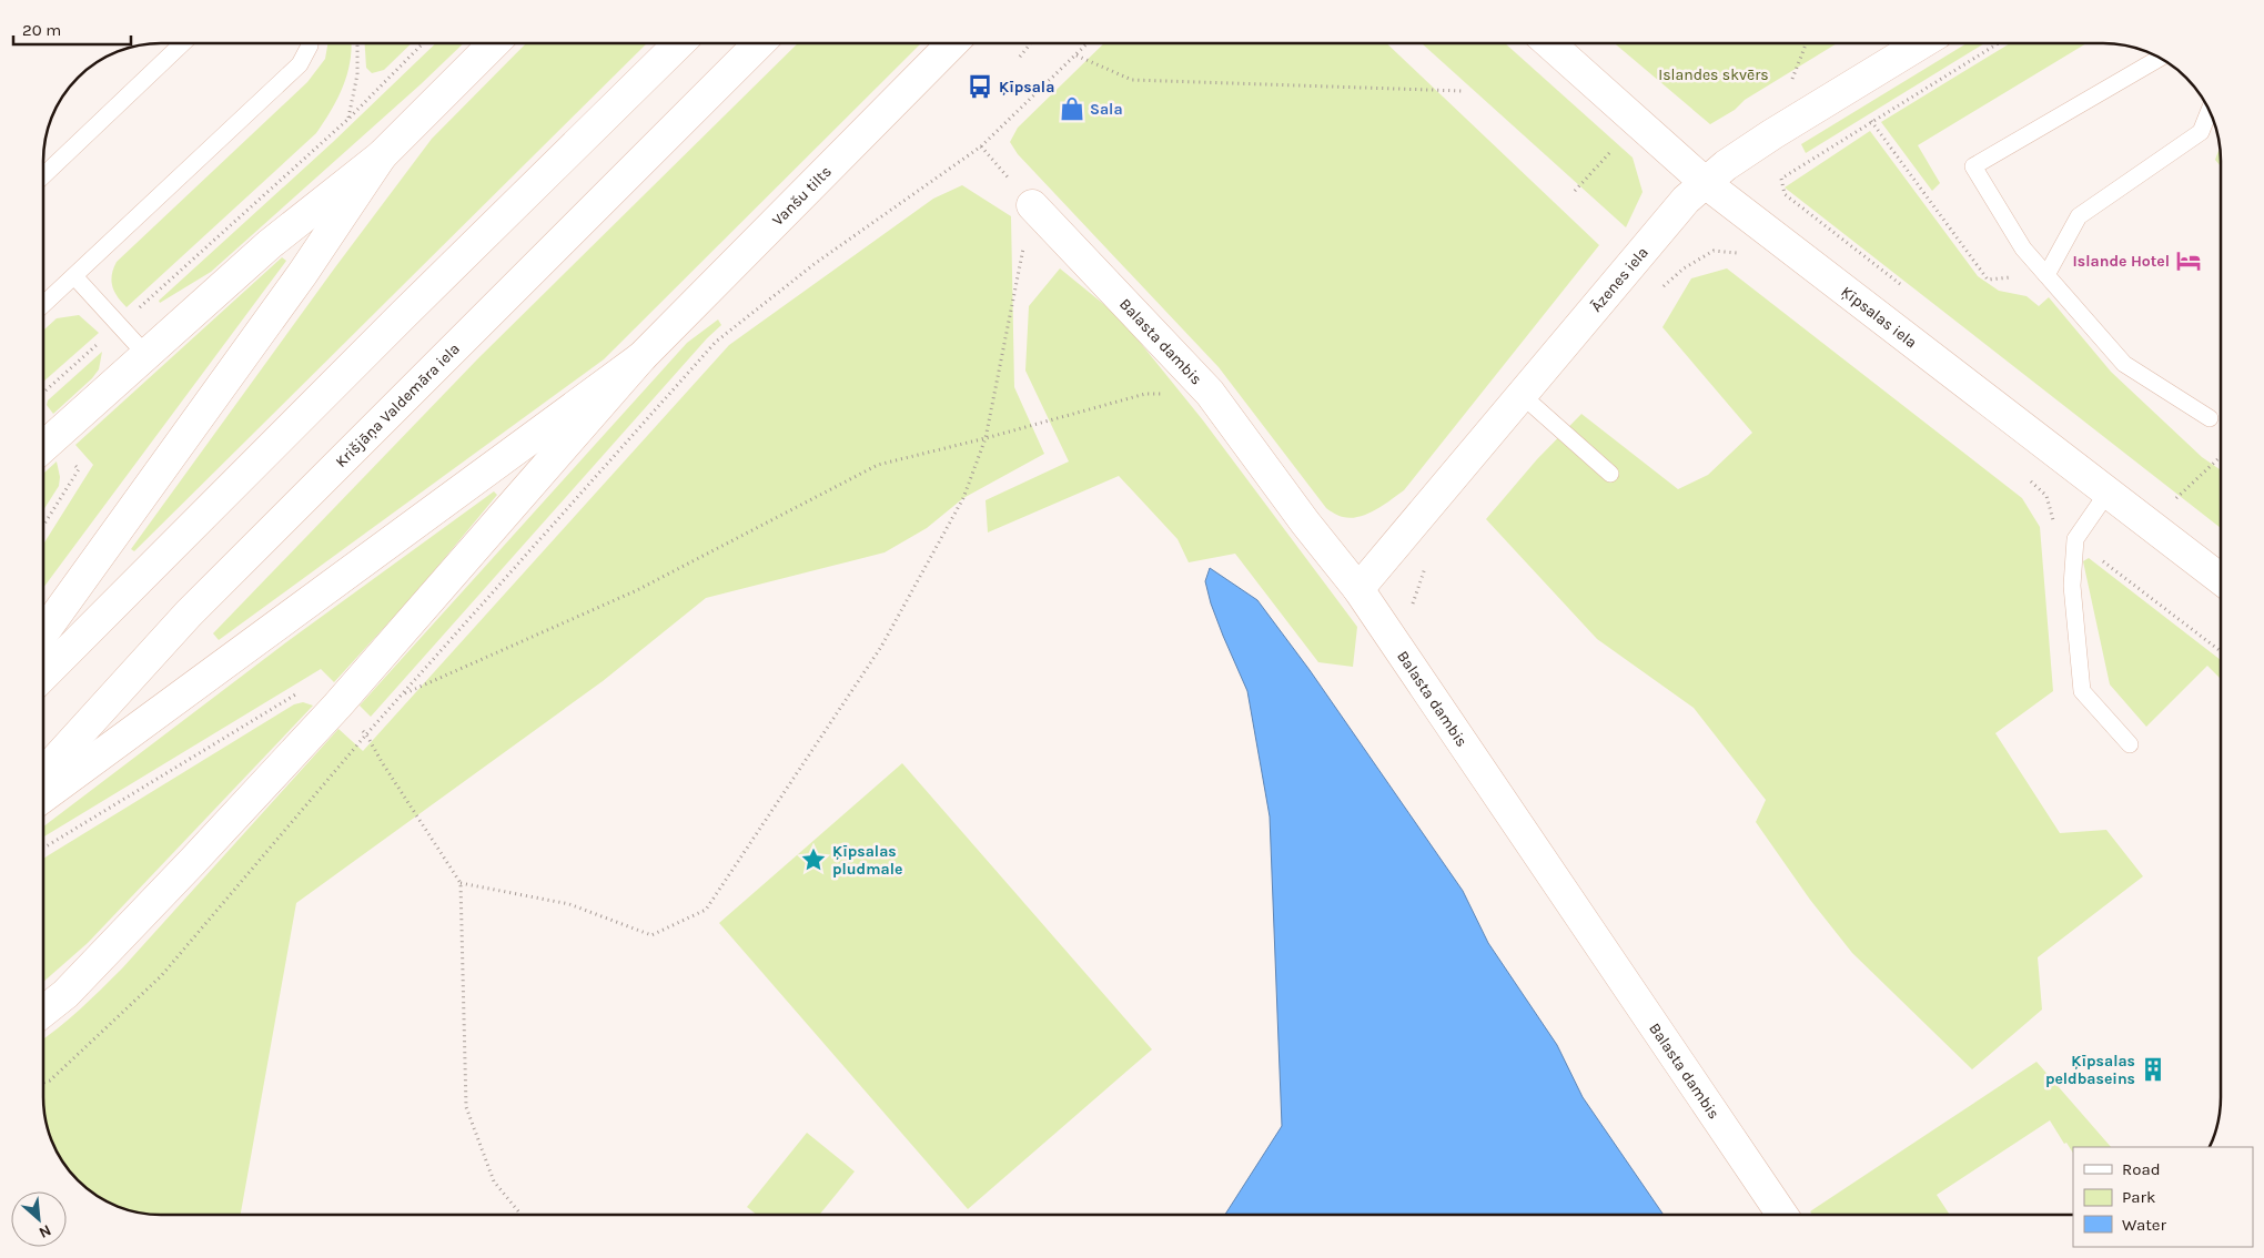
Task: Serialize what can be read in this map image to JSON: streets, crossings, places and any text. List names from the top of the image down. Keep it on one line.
{"streets":{"street":["Vanšu tilts","Āzenes iela","Ķīpsalas iela","Balasta dambis","Krišjāņa Valdemāra iela"]},"crossings":[["Āzenes iela","Ķīpsalas iela"],["Āzenes iela","Balasta dambis"]],"parks":["Islandes skvērs"],"places":{"bus stop":["Ķīpsala"],"shop":["Sala"],"hotel":["Islande Hotel"],"place":["Ķīpsalas pludmale"],"building":["Ķīpsalas peldbaseins"]},"legend":["Road","Park","Water"],"scale_bar":"20 m","north":"bottom right"}
